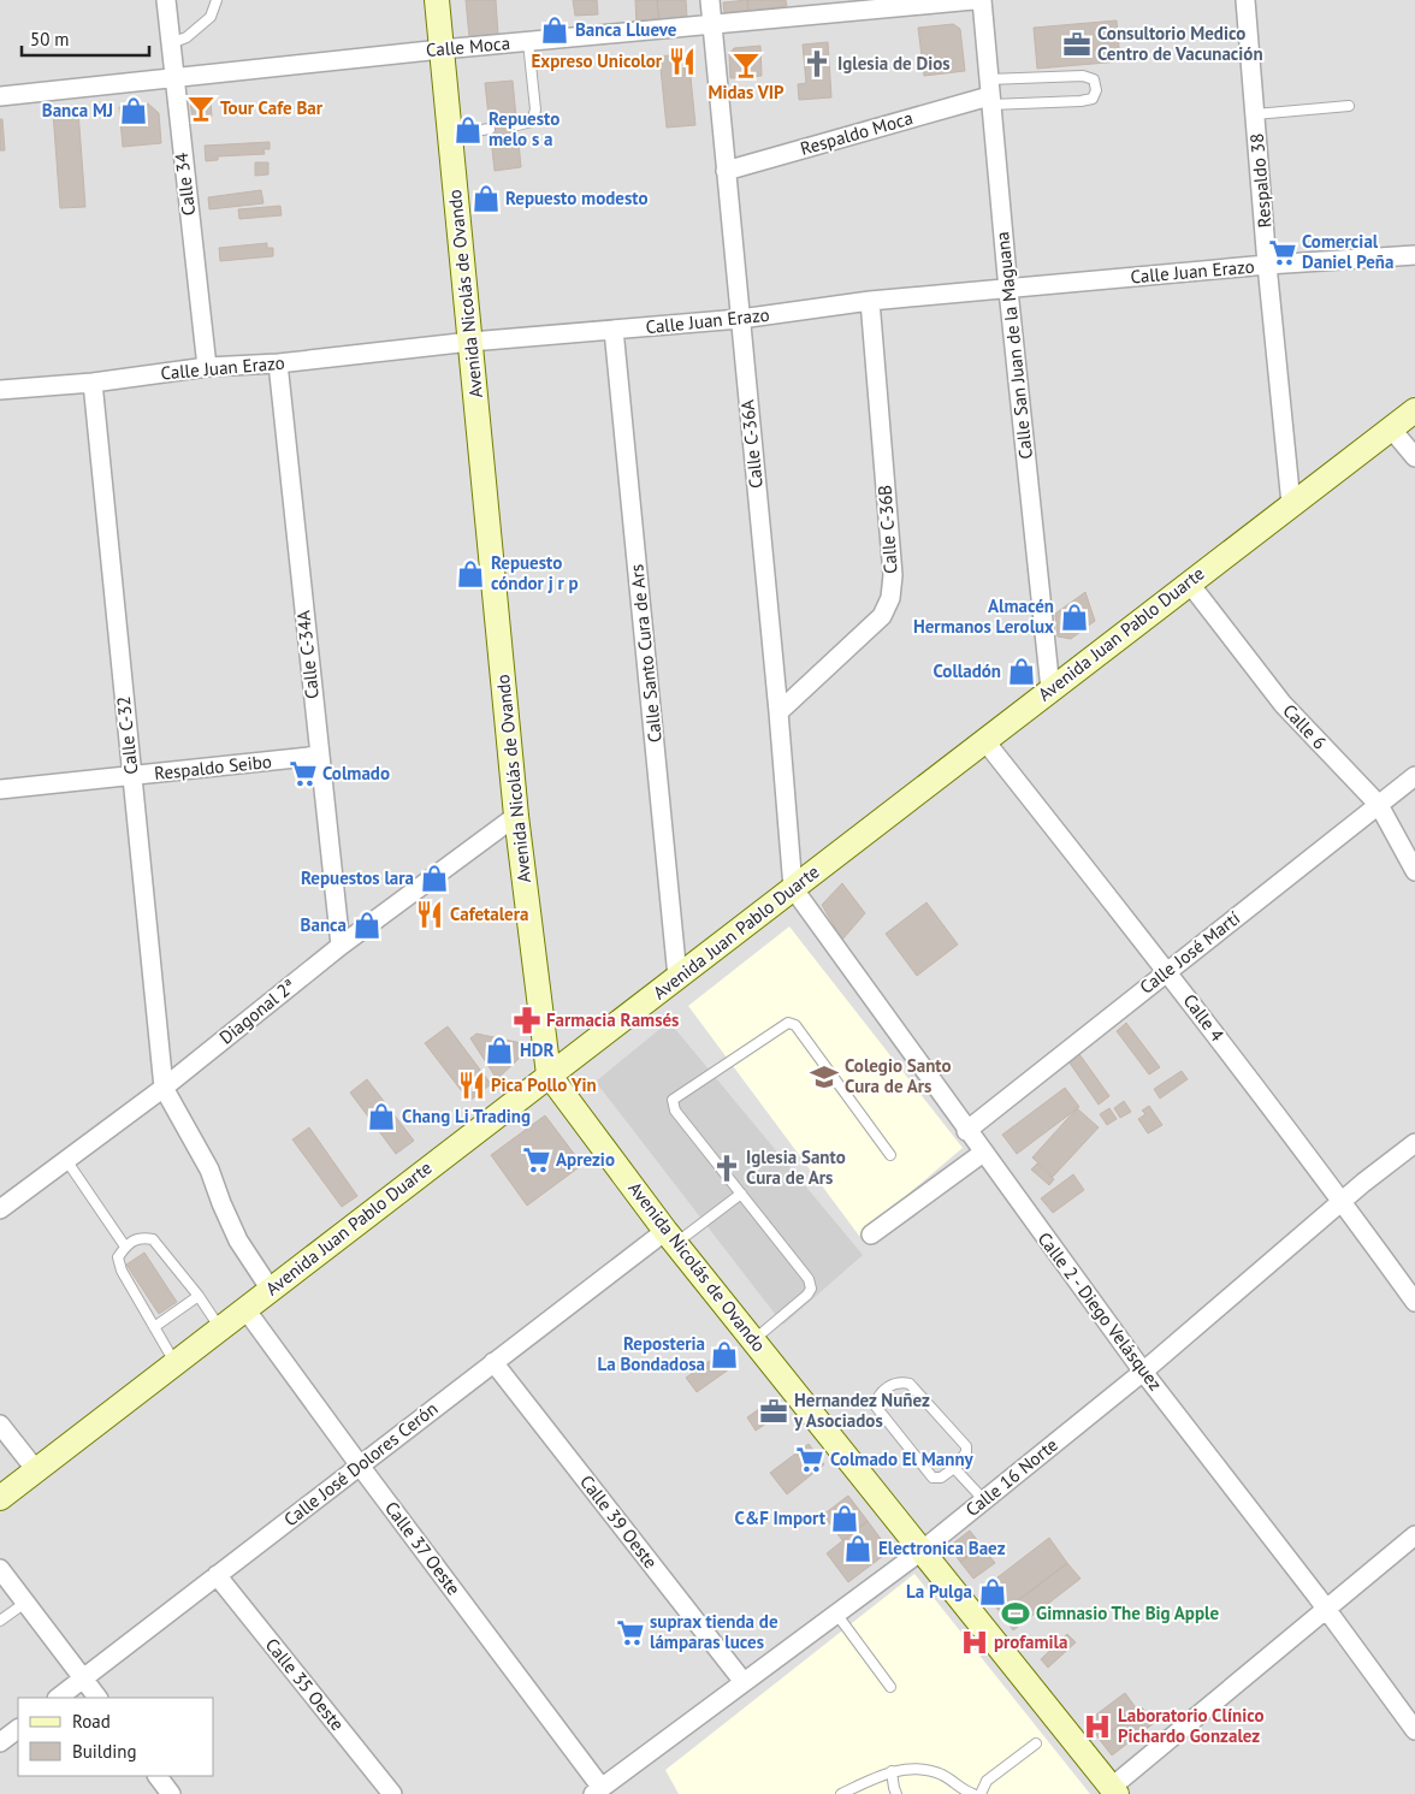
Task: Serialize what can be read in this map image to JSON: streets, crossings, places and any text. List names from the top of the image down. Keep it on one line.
{"streets":{"main road":["Avenida Nicolás de Ovando","Avenida Juan Pablo Duarte"],"street":["Calle Moca","Respaldo Moca","Respaldo 38","Calle 34","Calle Juan Erazo","Calle San Juan de la Maguana","Calle C-36A","Calle C-36B","Calle Santo Cura de Ars","Calle C-34A","Calle 6","Calle C-32","Respaldo Seibo","Calle José Martí","Diagonal 2ª","Calle 4","Calle 2 - Diego Velásquez","Calle José Dolores Cerón","Calle 16 Norte","Calle 39 Oeste","Calle 37 Oeste","Calle 35 Oeste"]},"crossings":[["Calle Moca","Calle 34"],["Calle Moca","Avenida Nicolás de Ovando"],["Calle Moca","Calle C-36A"],["Respaldo Moca","Calle San Juan de la Maguana"],["Respaldo Moca","Calle C-36A"],["Respaldo 38","Calle Juan Erazo"],["Respaldo 38","Avenida Juan Pablo Duarte"],["Calle 34","Calle Juan Erazo"],["Calle Juan Erazo","Avenida Nicolás de Ovando"],["Calle Juan Erazo","Calle San Juan de la Maguana"],["Calle Juan Erazo","Calle C-36A"],["Calle Juan Erazo","Calle C-36B"],["Calle Juan Erazo","Calle Santo Cura de Ars"],["Calle Juan Erazo","Calle C-34A"],["Calle Juan Erazo","Calle C-32"],["Avenida Nicolás de Ovando","Avenida Juan Pablo Duarte"],["Avenida Nicolás de Ovando","Diagonal 2ª"],["Avenida Nicolás de Ovando","Calle José Dolores Cerón"],["Avenida Nicolás de Ovando","Calle 16 Norte"],["Calle San Juan de la Maguana","Avenida Juan Pablo Duarte"],["Calle C-36A","Calle C-36B"],["Calle C-36A","Avenida Juan Pablo Duarte"],["Calle C-36A","Calle 2 - Diego Velásquez"],["Avenida Juan Pablo Duarte","Calle Santo Cura de Ars"],["Avenida Juan Pablo Duarte","Calle 6"],["Avenida Juan Pablo Duarte","Calle 4"],["Avenida Juan Pablo Duarte","Calle 2 - Diego Velásquez"],["Avenida Juan Pablo Duarte","Calle 37 Oeste"],["Calle C-34A","Respaldo Seibo"],["Calle C-34A","Diagonal 2ª"],["Calle 6","Calle José Martí"],["Calle C-32","Respaldo Seibo"],["Calle C-32","Diagonal 2ª"],["Calle José Martí","Calle 4"],["Calle José Martí","Calle 2 - Diego Velásquez"],["Calle 4","Calle 16 Norte"],["Calle 2 - Diego Velásquez","Calle 16 Norte"],["Calle José Dolores Cerón","Calle 39 Oeste"],["Calle José Dolores Cerón","Calle 37 Oeste"],["Calle José Dolores Cerón","Calle 35 Oeste"],["Calle 16 Norte","Calle 39 Oeste"],["Calle 16 Norte","Calle 37 Oeste"]],"places":{"shop":["Banca Llueve","Banca MJ","Repuesto melo s a","Repuesto modesto","Repuesto cóndor j r p","Almacén Hermanos Lerolux","Colladón","Repuestos lara","Banca","HDR","Chang Li Trading","Reposteria La Bondadosa","C&F Import","Electronica Baez","La Pulga"],"office":["Consultorio Medico Centro de Vacunación","Hernandez Nuñez y Asociados"],"restaurant":["Expreso Unicolor","Cafetalera","Pica Pollo Yin"],"church":["Iglesia de Dios","Iglesia Santo Cura de Ars"],"bar":["Midas VIP","Tour Cafe Bar"],"supermarket":["Comercial Daniel Peña","Colmado","Aprezio","Colmado El Manny","suprax tienda de lámparas luces"],"pharmacy":["Farmacia Ramsés"],"school or university":["Colegio Santo Cura de Ars"],"sports":["Gimnasio The Big Apple"],"hospital":["profamila","Laboratorio Clínico Pichardo Gonzalez"]},"legend":["Road","Building"],"scale_bar":"50 m"}
